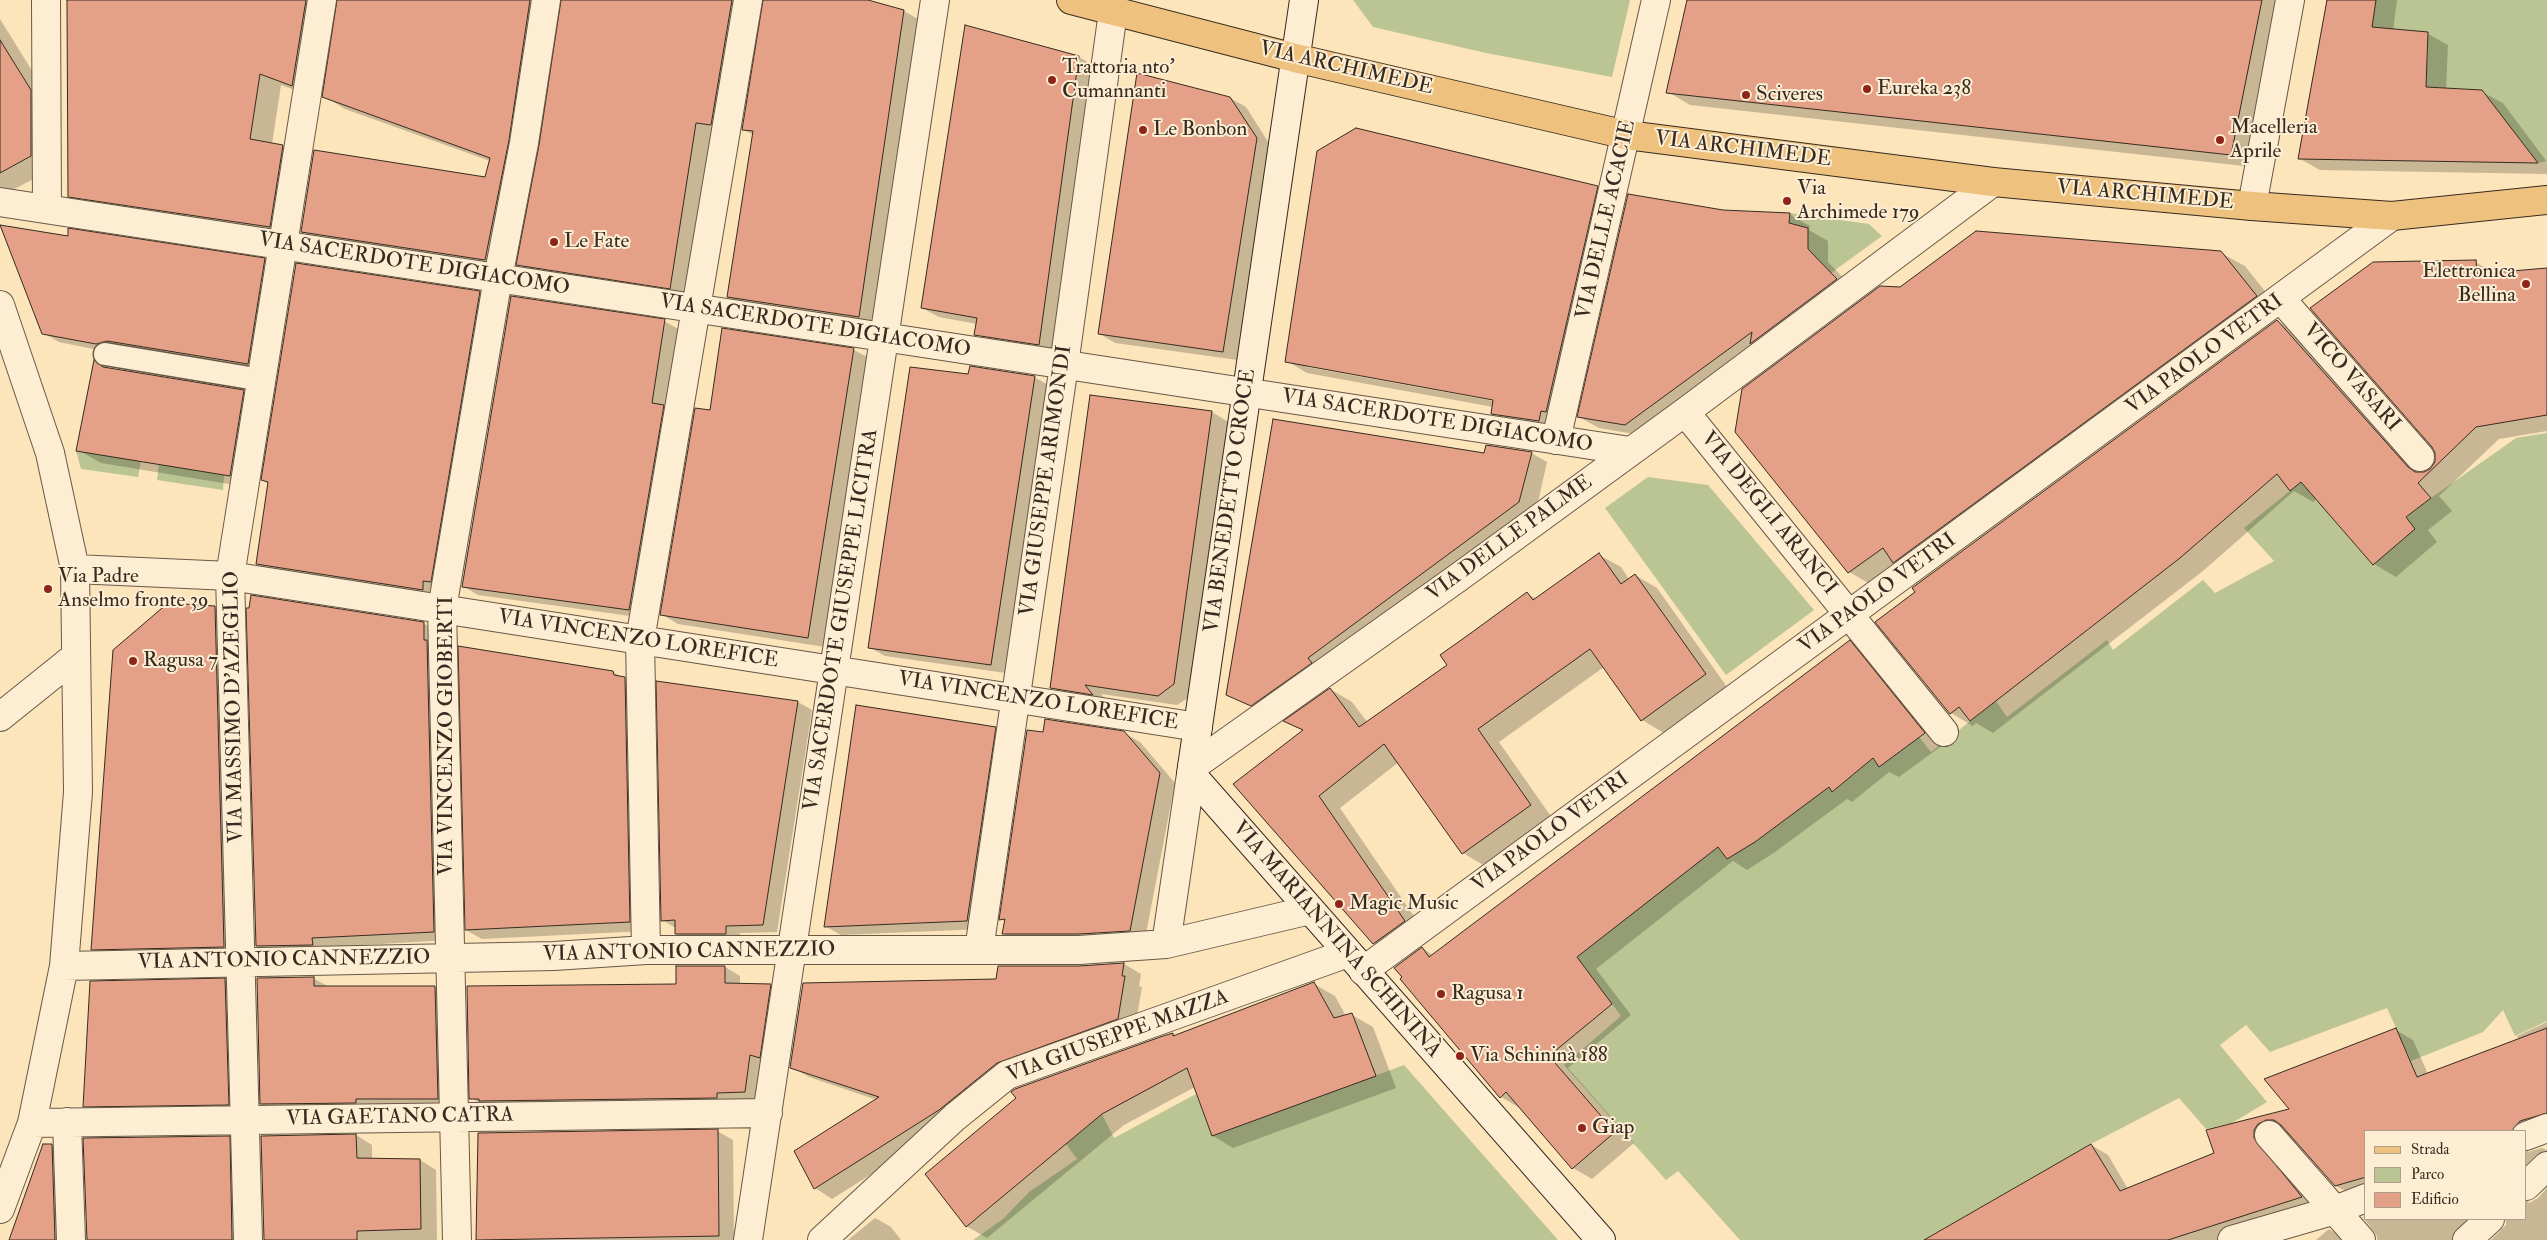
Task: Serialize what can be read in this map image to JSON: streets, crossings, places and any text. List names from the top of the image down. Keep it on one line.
{"streets":{"main road":["VIA ARCHIMEDE"],"street":["VIA DELLE ACACIE","VIA SACERDOTE DIGIACOMO","VIA PAOLO VETRI","VICO VASARI","VIA GIUSEPPE ARIMONDI","VIA BENEDETTO CROCE","VIA DEGLI ARANCI","VIA DELLE PALME","VIA SACERDOTE GIUSEPPE LICITRA","VIA VINCENZO LOREFICE","VIA MASSIMO D'AZEGLIO","VIA VINCENZO GIOBERTI","VIA MARIANNINA SCHININÀ","VIA ANTONIO CANNEZZIO","VIA GIUSEPPE MAZZA","VIA GAETANO CATRA"]},"crossings":[["VIA ARCHIMEDE","VIA DELLE ACACIE"],["VIA ARCHIMEDE","VIA PAOLO VETRI"],["VIA ARCHIMEDE","VIA GIUSEPPE ARIMONDI"],["VIA ARCHIMEDE","VIA BENEDETTO CROCE"],["VIA ARCHIMEDE","VIA DELLE PALME"],["VIA DELLE ACACIE","VIA SACERDOTE DIGIACOMO"],["VIA SACERDOTE DIGIACOMO","VIA GIUSEPPE ARIMONDI"],["VIA SACERDOTE DIGIACOMO","VIA BENEDETTO CROCE"],["VIA SACERDOTE DIGIACOMO","VIA DELLE PALME"],["VIA SACERDOTE DIGIACOMO","VIA SACERDOTE GIUSEPPE LICITRA"],["VIA SACERDOTE DIGIACOMO","VIA MASSIMO D'AZEGLIO"],["VIA SACERDOTE DIGIACOMO","VIA VINCENZO GIOBERTI"],["VIA PAOLO VETRI","VICO VASARI"],["VIA PAOLO VETRI","VIA DEGLI ARANCI"],["VIA PAOLO VETRI","VIA MARIANNINA SCHININÀ"],["VIA PAOLO VETRI","VIA GIUSEPPE MAZZA"],["VIA GIUSEPPE ARIMONDI","VIA VINCENZO LOREFICE"],["VIA GIUSEPPE ARIMONDI","VIA ANTONIO CANNEZZIO"],["VIA BENEDETTO CROCE","VIA DELLE PALME"],["VIA BENEDETTO CROCE","VIA VINCENZO LOREFICE"],["VIA BENEDETTO CROCE","VIA MARIANNINA SCHININÀ"],["VIA BENEDETTO CROCE","VIA ANTONIO CANNEZZIO"],["VIA DEGLI ARANCI","VIA DELLE PALME"],["VIA DELLE PALME","VIA MARIANNINA SCHININÀ"],["VIA SACERDOTE GIUSEPPE LICITRA","VIA VINCENZO LOREFICE"],["VIA SACERDOTE GIUSEPPE LICITRA","VIA ANTONIO CANNEZZIO"],["VIA SACERDOTE GIUSEPPE LICITRA","VIA GAETANO CATRA"],["VIA VINCENZO LOREFICE","VIA MASSIMO D'AZEGLIO"],["VIA VINCENZO LOREFICE","VIA VINCENZO GIOBERTI"],["VIA MASSIMO D'AZEGLIO","VIA ANTONIO CANNEZZIO"],["VIA MASSIMO D'AZEGLIO","VIA GAETANO CATRA"],["VIA VINCENZO GIOBERTI","VIA ANTONIO CANNEZZIO"],["VIA VINCENZO GIOBERTI","VIA GAETANO CATRA"],["VIA MARIANNINA SCHININÀ","VIA ANTONIO CANNEZZIO"],["VIA MARIANNINA SCHININÀ","VIA GIUSEPPE MAZZA"]],"places":["Trattoria nto' Cumannanti","Eureka 238","Sciveres","Le Bonbon","Macelleria Aprile","Via Archimede 179","Le Fate","Elettronica Bellina","Via Padre Anselmo fronte 39","Ragusa 7","Magic Music","Ragusa 1","Via Schininà 188","Giap"],"legend":["Strada","Parco","Edificio"]}
